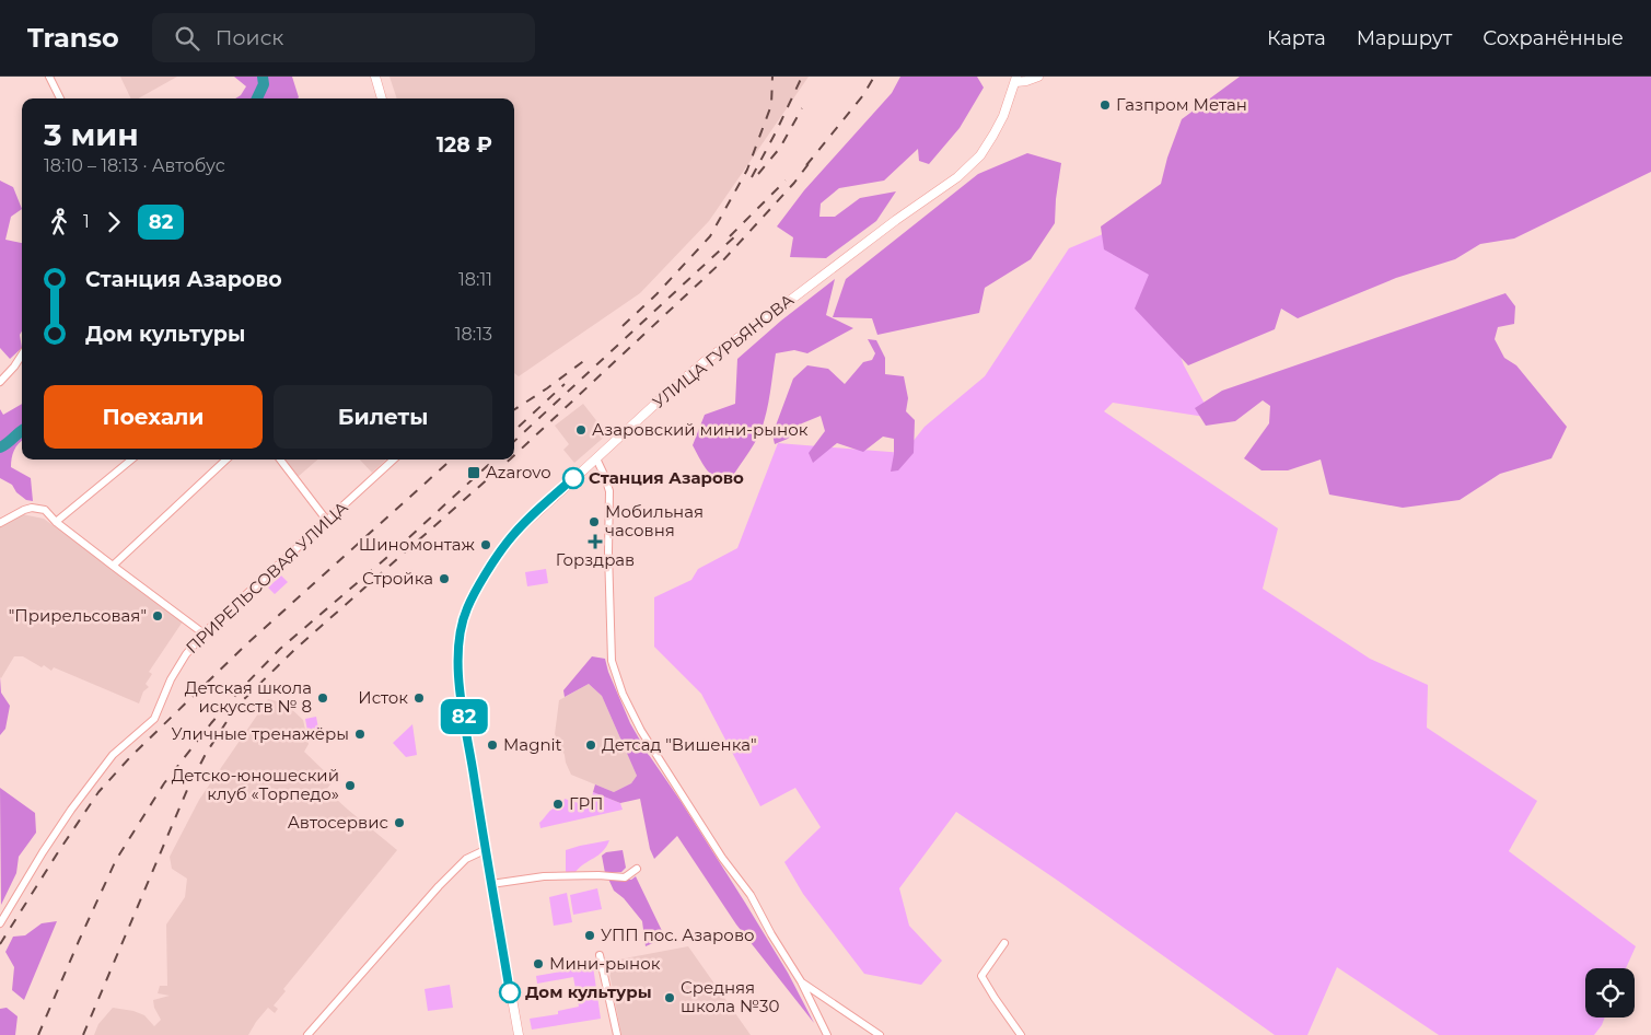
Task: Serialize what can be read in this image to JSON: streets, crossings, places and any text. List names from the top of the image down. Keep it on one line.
{"streets":{"street":["УЛИЦА ГУРЬЯНОВА","ПРИРЕЛЬСОВАЯ УЛИЦА"]},"places":{"other":["Газпром Метан","Азаровский мини-рынок","Станция Азарово","Мобильная часовня","Шиномонтаж","Стройка","\"Прирельсовая\"","Детская школа искусств № 8","Исток","Уличные тренажёры","Magnit","Детсад \"Вишенка\"","Детско-юношеский клуб «Торпедо»","ГРП","Автосервис","УПП пос. Азарово","Мини-рынок","Дом культуры","Средняя школа №30"],"transit":["Azarovo"],"health":["Горздрав"]},"lines":["bus line 82"],"page":{"header":"Transo","search":"Поиск","nav":["Карта","Маршрут","Сохранённые"],"on_map":"82","heading":["3 мин","18:10 – 18:13 · Автобус","128 ₽"],"legs":["1","82"],"list":[{"name":"Станция Азарово","value":"18:11"},{"name":"Дом культуры","value":"18:13"}],"buttons":["Поехали","Билеты"]}}
